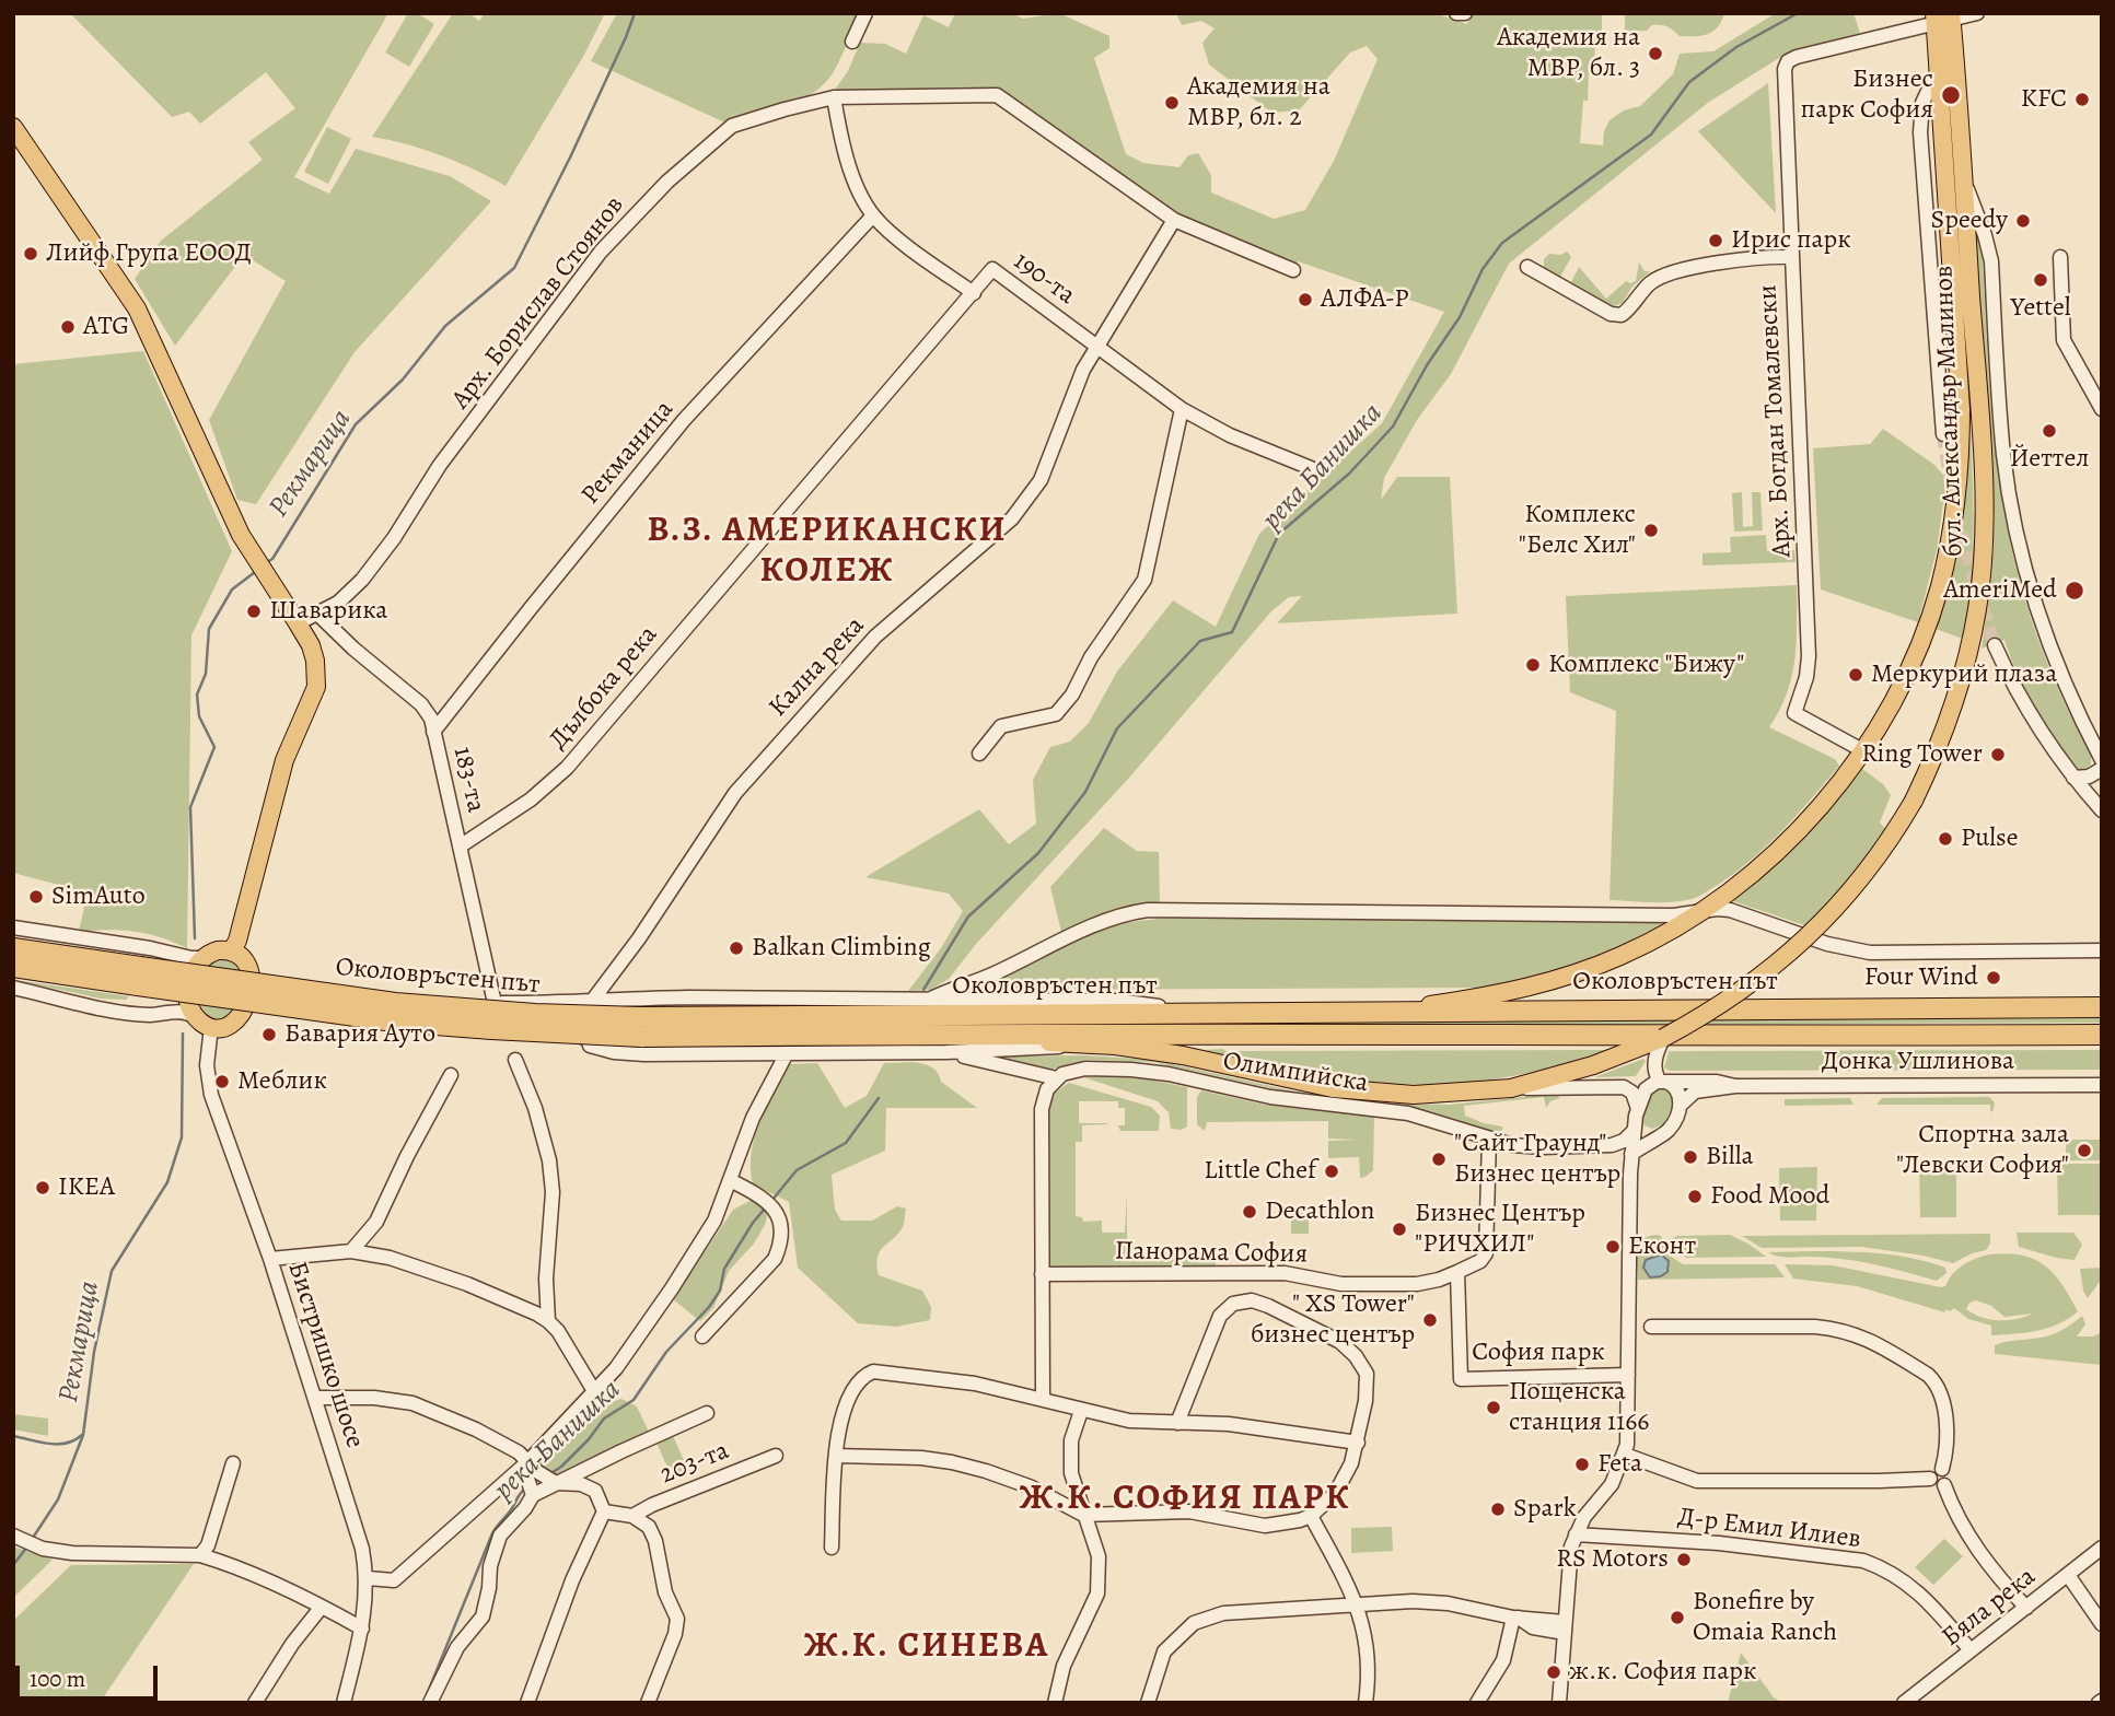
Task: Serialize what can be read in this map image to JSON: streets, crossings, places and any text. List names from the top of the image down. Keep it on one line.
{"streets":{"highway":["Околовръстен път"],"main road":["бул. Александър Малинов"],"street":["190-та","Арх. Борислав Стоянов","Арх. Богдан Томалевски","Рекманица","Кална река","Дълбока река","183-та","Донка Ушлинова","Олимпийска","Панорама София","София парк","Бистришко шосе","203-та","Д-р Емил Илиев","Бяла река"]},"crossings":[["190-та","Арх. Борислав Стоянов"],["190-та","Рекманица"],["190-та","Кална река"],["190-та","Дълбока река"],["Арх. Борислав Стоянов","Кална река"],["Арх. Борислав Стоянов","183-та"],["бул. Александър Малинов","Арх. Богдан Томалевски"],["бул. Александър Малинов","Околовръстен път"],["бул. Александър Малинов","Олимпийска"],["Рекманица","183-та"],["Кална река","Олимпийска"],["Дълбока река","183-та"],["Околовръстен път","Олимпийска"],["Олимпийска","Панорама София"],["Олимпийска","Бистришко шосе"],["Панорама София","София парк"],["Д-р Емил Илиев","Бяла река"]],"districts":["В.З. АМЕРИКАНСКИ КОЛЕЖ","Ж.К. СОФИЯ ПАРК","Ж.К. СИНЕВА"],"water":["Рекмарица","река Банишка"],"places":["Академия на МВР, бл. 3","Бизнес парк София","KFC","Академия на МВР, бл. 2","Speedy","Ирис парк","Лийф Група ЕООД","Yettel","АЛФА-Р","ATG","Йеттел","Комплекс \"Белс Хил\"","AmeriMed","Шаварика","Комплекс \"Бижу\"","Меркурий плаза","Ring Tower","Pulse","SimAuto","Balkan Climbing","Four Wind","Бавария Ауто","Меблик","Спортна зала \"Левски София\"","Billa","\"Сайт Граунд\" Бизнес център","Little Chef","IKEA","Food Mood","Decathlon","Бизнес Център \"РИЧХИЛ\"","Еконт","\" XS Tower\" бизнес център","Пощенска станция 1166","Feta","Spark","RS Motors","Bonefire by Omaia Ranch","ж.к. София парк"],"scale_bar":"100 m"}
